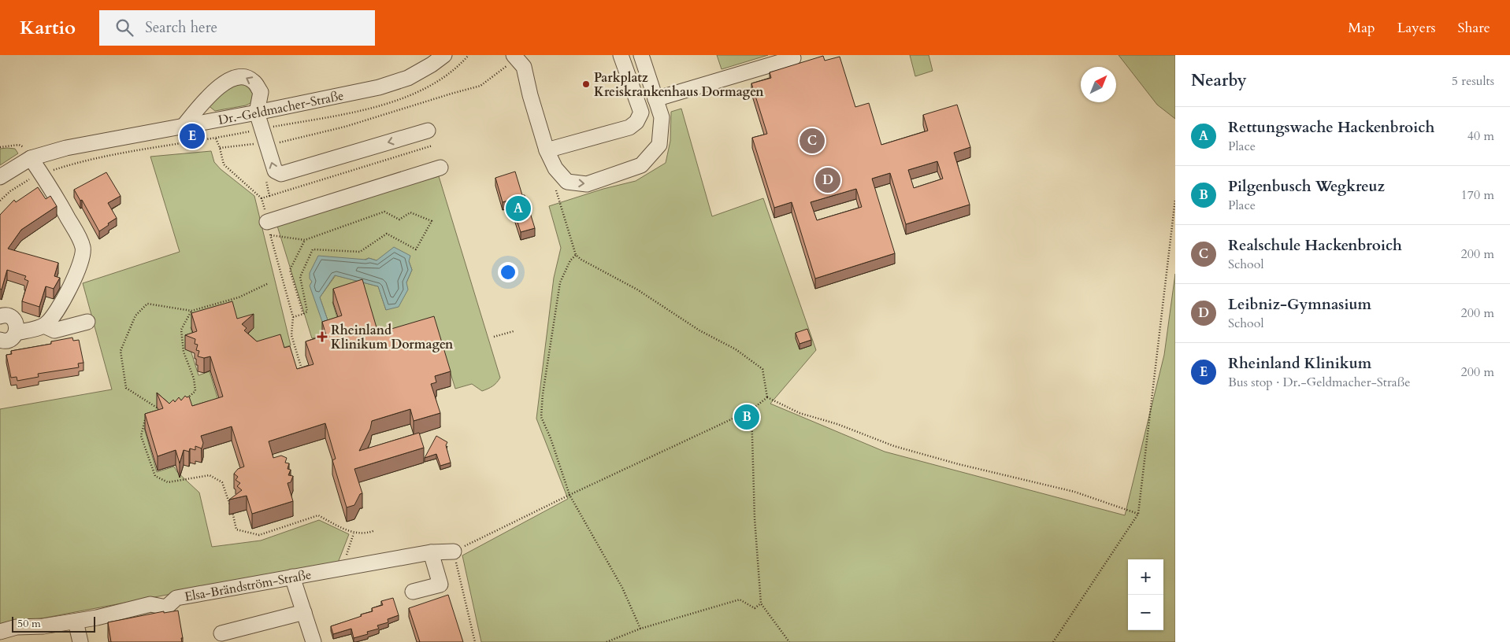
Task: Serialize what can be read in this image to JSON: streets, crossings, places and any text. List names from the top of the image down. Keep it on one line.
{"streets":{"street":["Dr.-Geldmacher-Straße","Elsa-Brändström-Straße"]},"places":{"other":["Parkplatz Kreiskrankenhaus Dormagen"],"health":["Rheinland Klinikum Dormagen"]},"scale_bar":"50 m","north":"top right","page":{"header":"Kartio","search":"Search here","nav":["Map","Layers","Share"],"heading":["Nearby","5 results"],"list":[{"mark":"A","name":"Rettungswache Hackenbroich","note":"Place","value":"40 m"},{"mark":"B","name":"Pilgenbusch Wegkreuz","note":"Place","value":"170 m"},{"mark":"C","name":"Realschule Hackenbroich","note":"School","value":"200 m"},{"mark":"D","name":"Leibniz-Gymnasium","note":"School","value":"200 m"},{"mark":"E","name":"Rheinland Klinikum","note":"Bus stop · Dr.-Geldmacher-Straße","value":"200 m"}],"pins":["E","C","D","A","B"],"map_buttons":["+","−"],"scale":"50 m"}}
